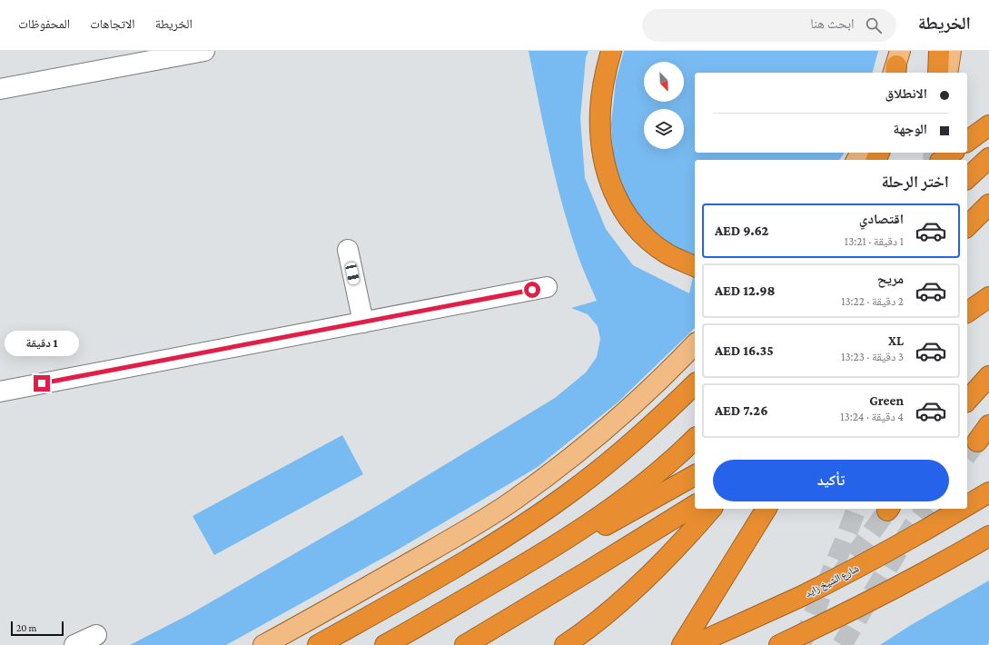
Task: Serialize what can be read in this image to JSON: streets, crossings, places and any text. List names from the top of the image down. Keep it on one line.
{"streets":{"highway":["شارع الشيخ زايد"]},"scale_bar":"20 m","north":"bottom right","page":{"header":"الخريطة","search":"ابحث هنا","nav":["الخريطة","الاتجاهات","المحفوظات"],"banner":["الانطلاق","الوجهة"],"heading":"اختر الرحلة","list":[{"name":"اقتصادي","note":"1 دقيقة · 13:21","value":"AED 9.62"},{"name":"مريح","note":"2 دقيقة · 13:22","value":"AED 12.98"},{"name":"XL","note":"3 دقيقة · 13:23","value":"AED 16.35"},{"name":"Green","note":"4 دقيقة · 13:24","value":"AED 7.26"}],"bubble":"1 دقيقة","buttons":"تأكيد","scale":"20 m"}}
